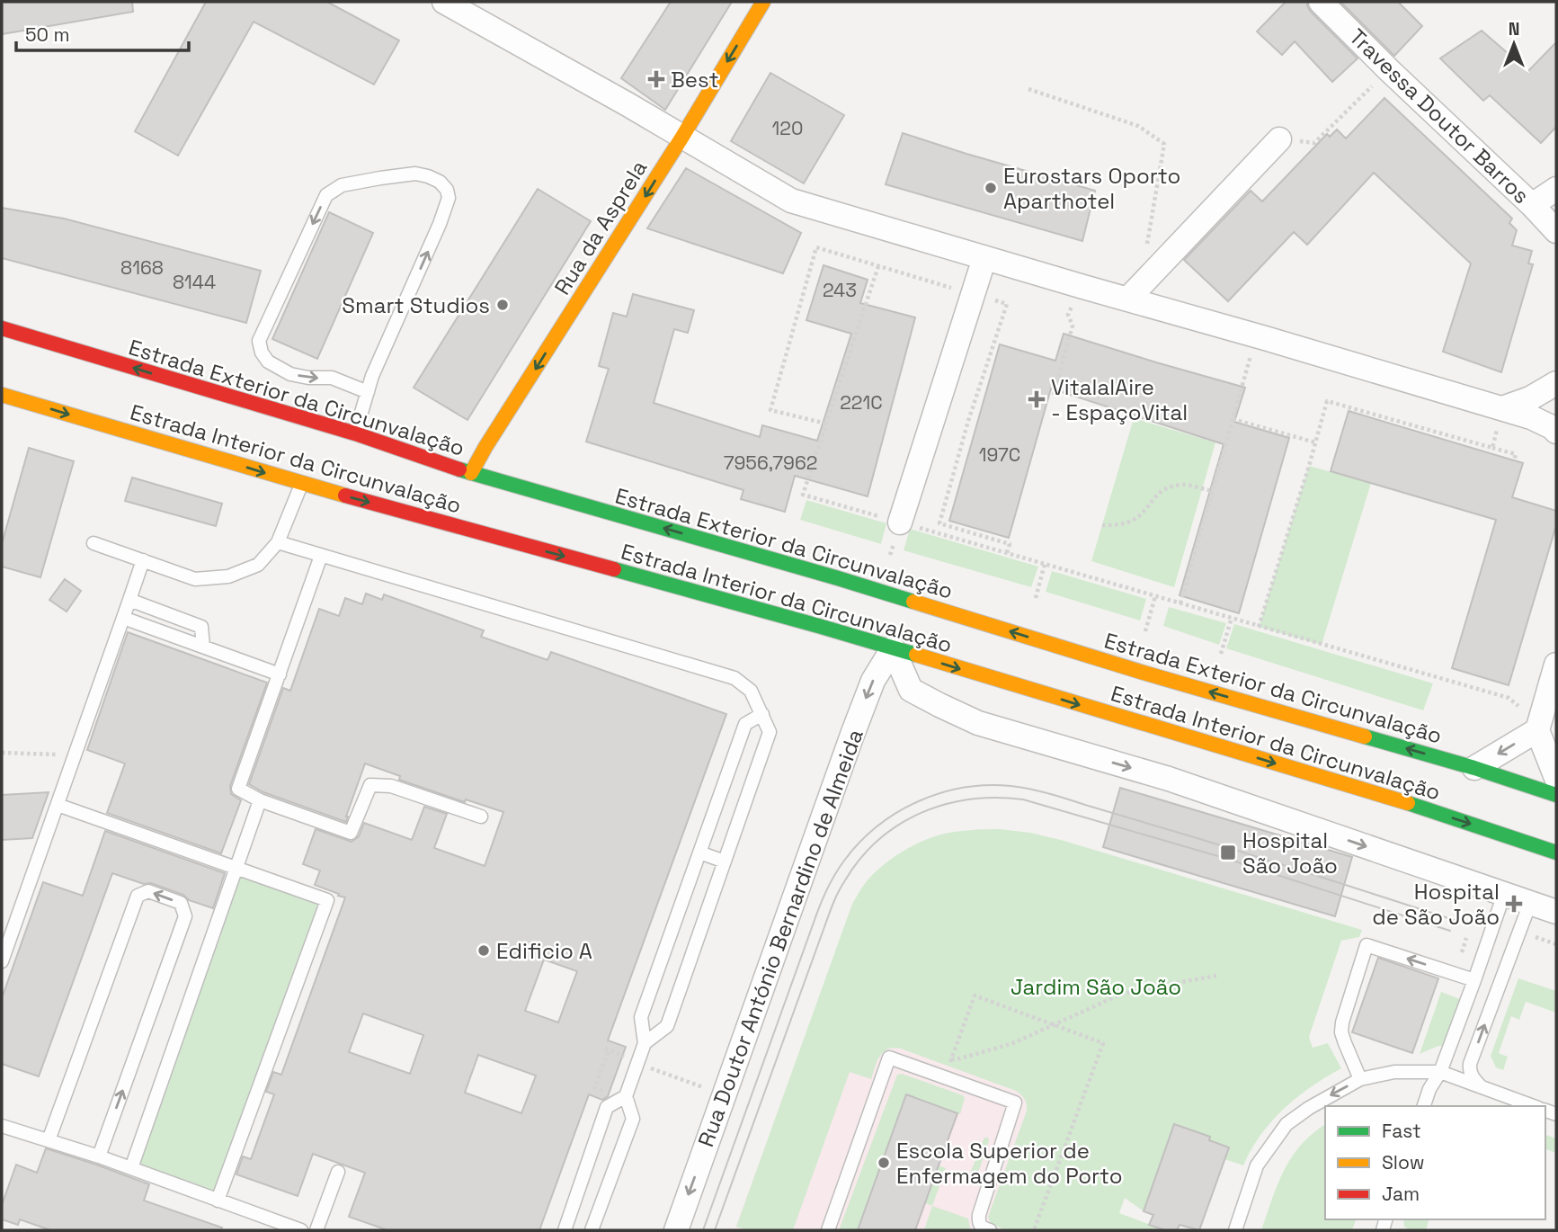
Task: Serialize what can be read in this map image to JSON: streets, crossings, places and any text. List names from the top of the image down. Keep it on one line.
{"streets":{"main road":["Rua da Asprela","Estrada Exterior da Circunvalação","Estrada Interior da Circunvalação"],"street":["Travessa Doutor Barros","Rua Doutor António Bernardino de Almeida"]},"crossings":[["Rua da Asprela","Estrada Exterior da Circunvalação"],["Estrada Interior da Circunvalação","Rua Doutor António Bernardino de Almeida"]],"one_way":["Rua da Asprela","Estrada Exterior da Circunvalação","Estrada Interior da Circunvalação","Rua Doutor António Bernardino de Almeida"],"parks":["Jardim São João"],"places":{"health":["Best","VitalalAire - EspaçoVital","Hospital de São João"],"other":["Eurostars Oporto Aparthotel","Smart Studios","Edificio A","Escola Superior de Enfermagem do Porto"],"transit":["Hospital São João"]},"house_numbers":["120","8168","8144","243","221C","197C","7956,7962"],"legend":["Fast","Slow","Jam"],"scale_bar":"50 m","north":"top"}
